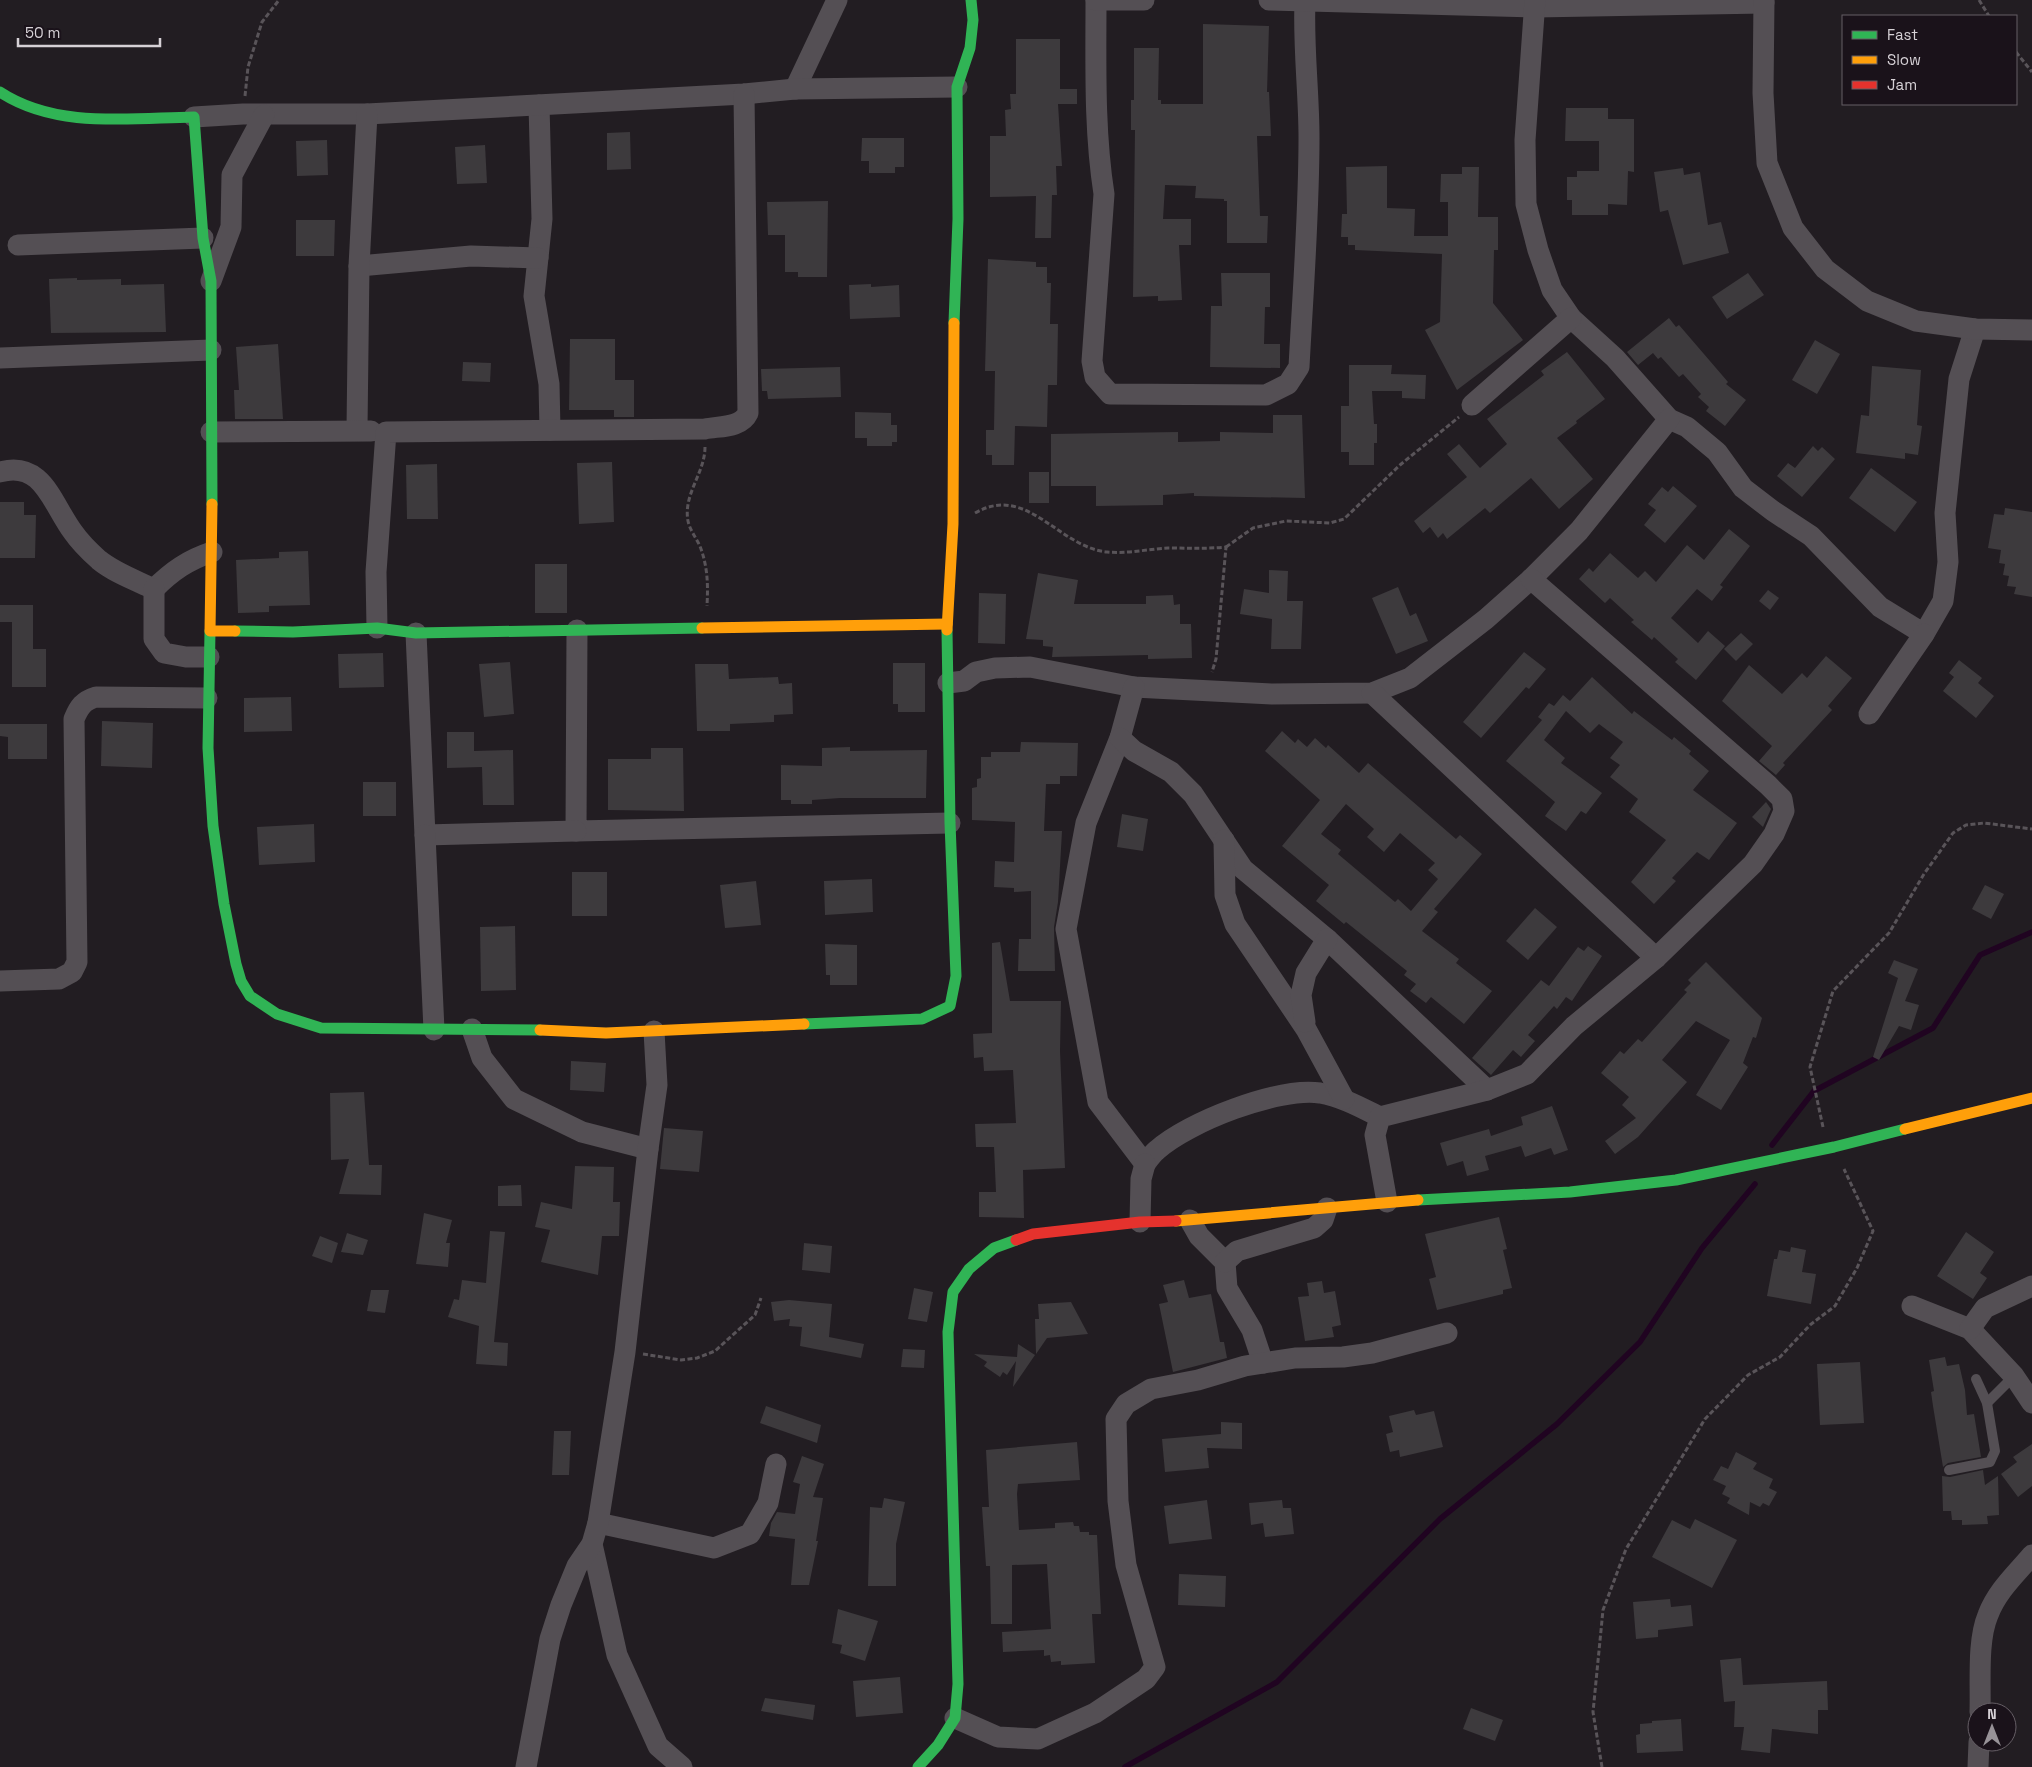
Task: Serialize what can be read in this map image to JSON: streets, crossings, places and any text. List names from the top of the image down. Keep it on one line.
{"legend":["Fast","Slow","Jam"],"scale_bar":"50 m","north":"top"}
